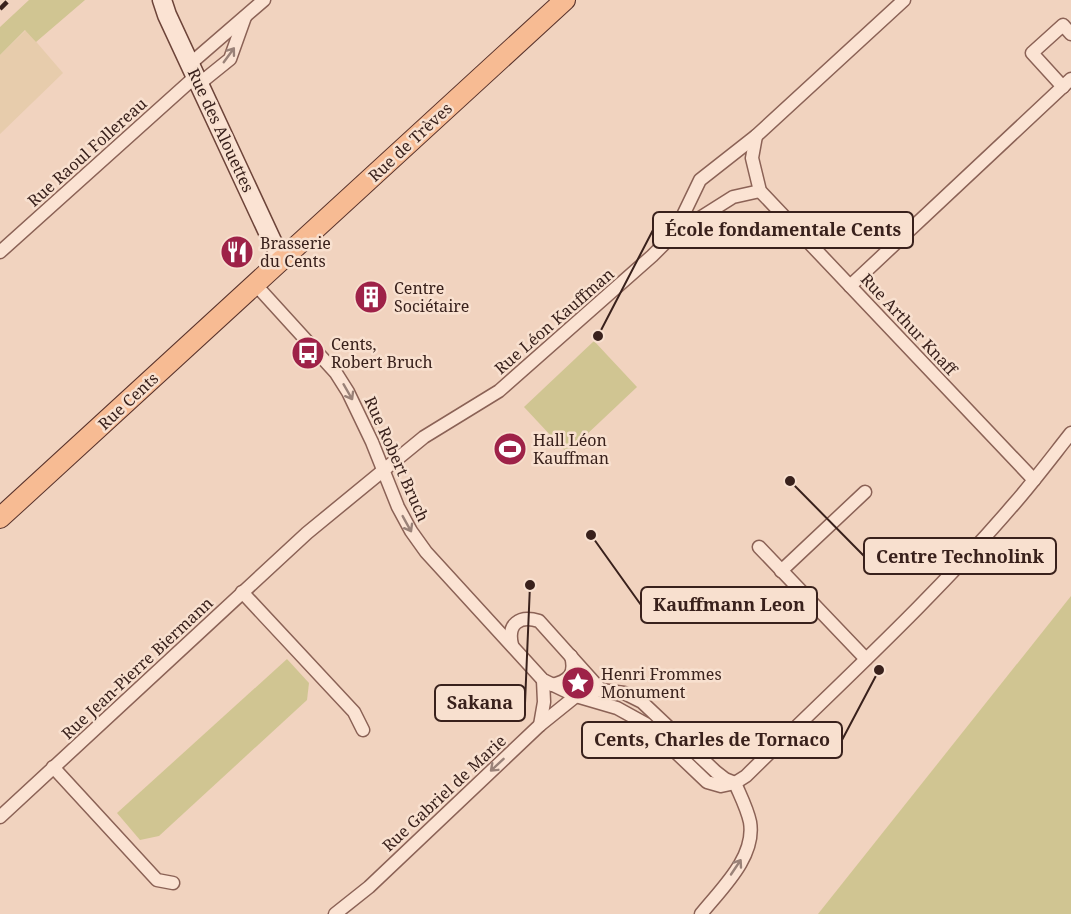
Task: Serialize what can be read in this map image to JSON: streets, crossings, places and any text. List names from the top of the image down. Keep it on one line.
{"streets":{"main road":["Rue des Alouettes","Rue de Trèves","Rue Cents"],"street":["Rue Raoul Follereau","Rue Léon Kauffman","Rue Arthur Knaff","Rue Robert Bruch","Rue Jean-Pierre Biermann","Rue Gabriel de Marie"]},"crossings":[["Rue des Alouettes","Rue de Trèves"],["Rue des Alouettes","Rue Raoul Follereau"],["Rue de Trèves","Rue Cents"],["Rue de Trèves","Rue Robert Bruch"],["Rue Léon Kauffman","Rue Arthur Knaff"],["Rue Léon Kauffman","Rue Robert Bruch"],["Rue Léon Kauffman","Rue Jean-Pierre Biermann"],["Rue Cents","Rue Robert Bruch"],["Rue Robert Bruch","Rue Jean-Pierre Biermann"],["Rue Robert Bruch","Rue Gabriel de Marie"]],"one_way":["Rue Robert Bruch","Rue Gabriel de Marie"],"places":{"restaurant":["Brasserie du Cents"],"building":["Centre Sociétaire"],"other":["École fondamentale Cents","Centre Technolink","Kauffmann Leon","Sakana","Cents, Charles de Tornaco"],"bus stop":["Cents, Robert Bruch"],"sports":["Hall Léon Kauffman"],"place":["Henri Frommes Monument"]}}
